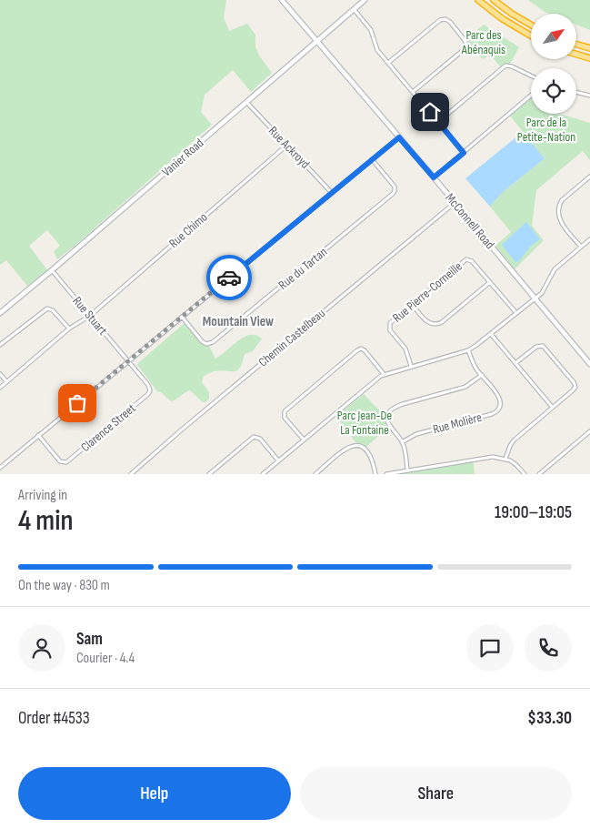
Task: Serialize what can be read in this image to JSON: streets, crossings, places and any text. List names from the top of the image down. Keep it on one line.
{"streets":{"main road":["Vanier Road","McConnell Road"],"street":["Rue Ackroyd","Rue Chimo","Rue du Tartan","Rue Pierre-Corneille","Rue Stuart","Chemin Castelbeau","Rue Molière","Clarence Street"]},"crossings":[["Rue Ackroyd","Vanier Road"],["Rue Ackroyd","Rue Chimo"],["Vanier Road","McConnell Road"],["Vanier Road","Rue Stuart"],["McConnell Road","Chemin Castelbeau"],["Rue Chimo","Rue Stuart"],["Rue Stuart","Clarence Street"]],"districts":["Mountain View"],"parks":["Parc des Abénaquis","Parc de la Petite-Nation","Parc Jean-De La Fontaine"],"north":"top right","page":{"heading":["4 min","Arriving in","19:00–19:05"],"panel":["Sam","Courier · 4.4","Order #4533","$33.30"],"bar":"On the way · 830 m","buttons":["Help","Share"]}}
